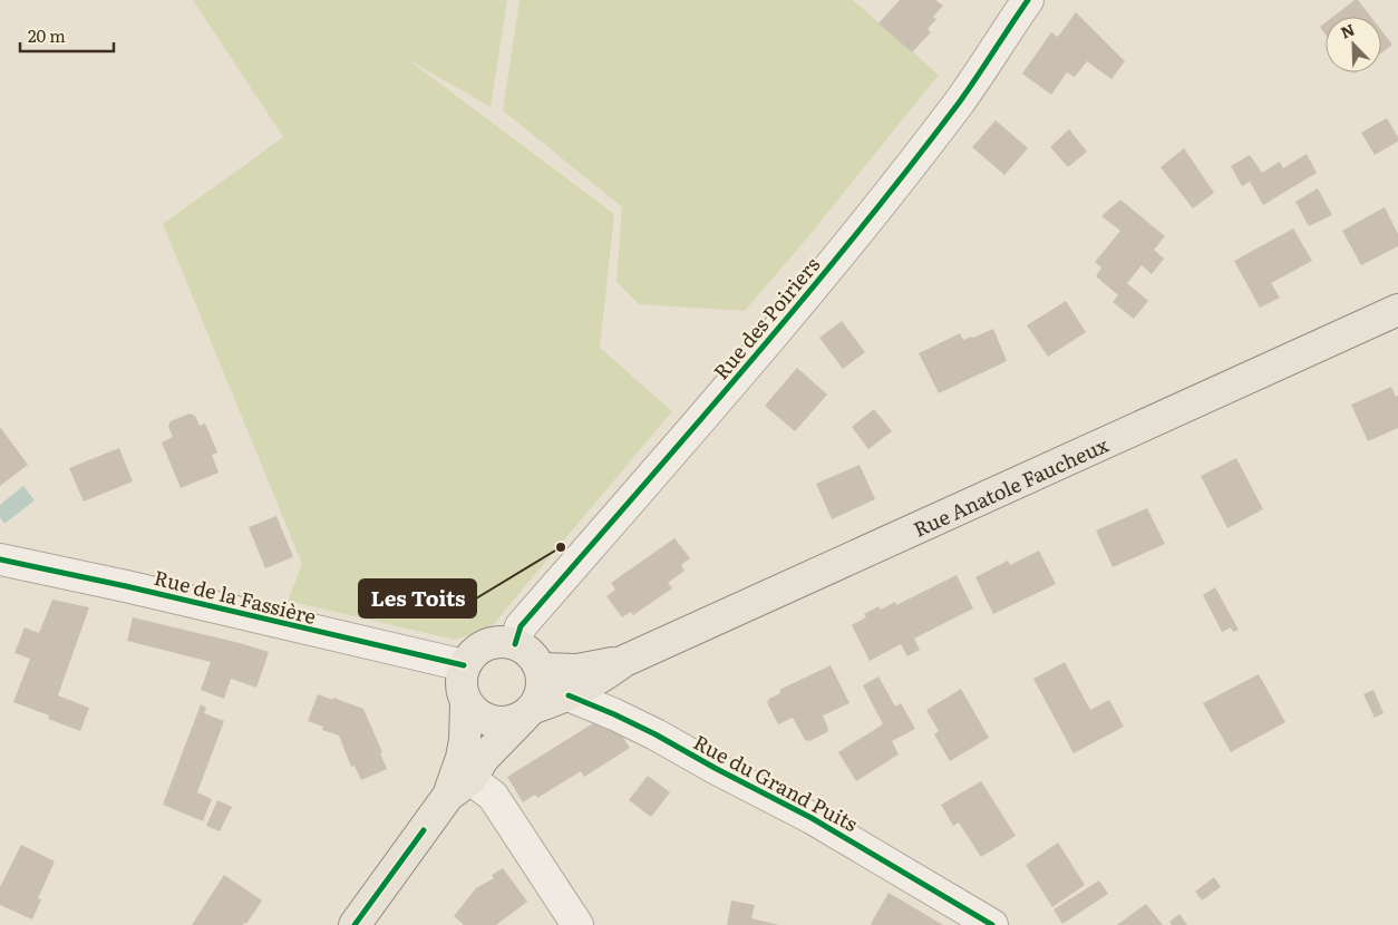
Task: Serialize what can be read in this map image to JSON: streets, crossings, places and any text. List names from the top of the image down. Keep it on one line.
{"streets":{"main road":["Rue Anatole Faucheux"],"street":["Rue des Poiriers","Rue de la Fassière","Rue du Grand Puits"]},"crossings":[["Rue des Poiriers","Rue Anatole Faucheux"],["Rue des Poiriers","Rue de la Fassière"],["Rue Anatole Faucheux","Rue de la Fassière"],["Rue Anatole Faucheux","Rue du Grand Puits"]],"places":["Les Toits"],"scale_bar":"20 m","north":"top left"}
